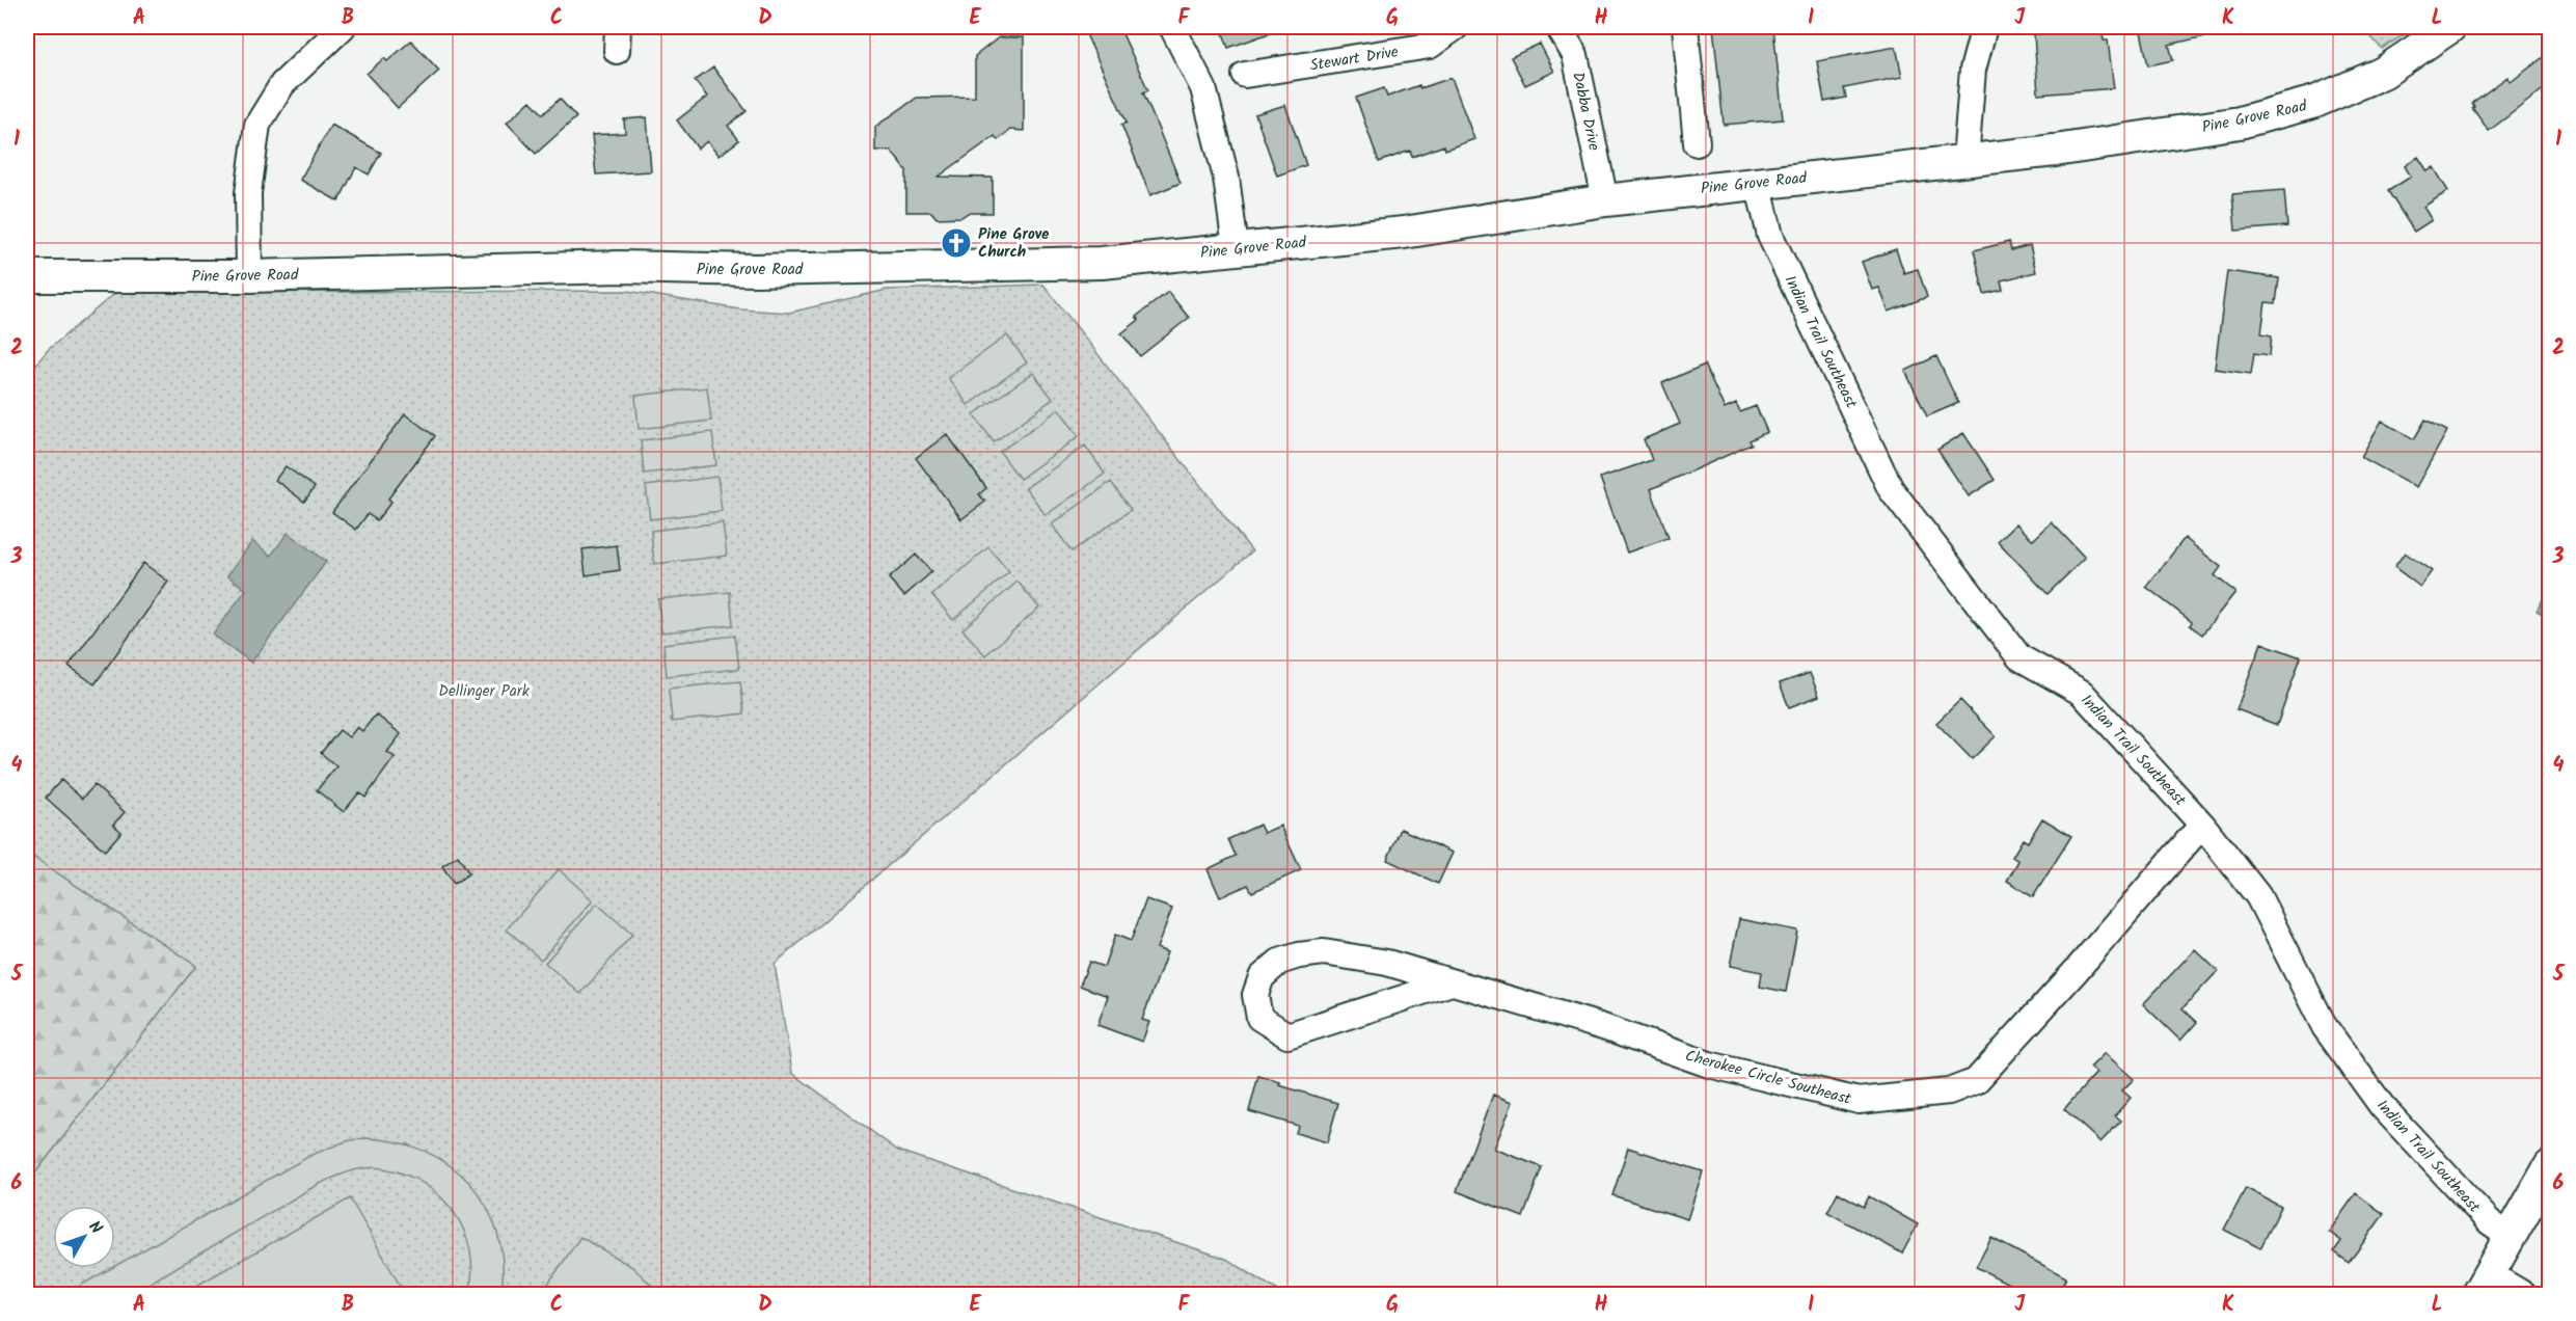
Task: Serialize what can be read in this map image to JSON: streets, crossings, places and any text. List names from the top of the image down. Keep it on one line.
{"streets":{"street":["Stewart Drive","Dabba Drive","Pine Grove Road","Indian Trail Southeast","Cherokee Circle Southeast"]},"crossings":[["Dabba Drive","Pine Grove Road"],["Pine Grove Road","Indian Trail Southeast"],["Indian Trail Southeast","Cherokee Circle Southeast"]],"parks":["Dellinger Park"],"places":{"church":["Pine Grove Church"]},"north":"top right","grid":{"columns":["A","B","C","D","E","F","G","H","I","J","K","L"],"rows":["1","2","3","4","5","6"]}}
